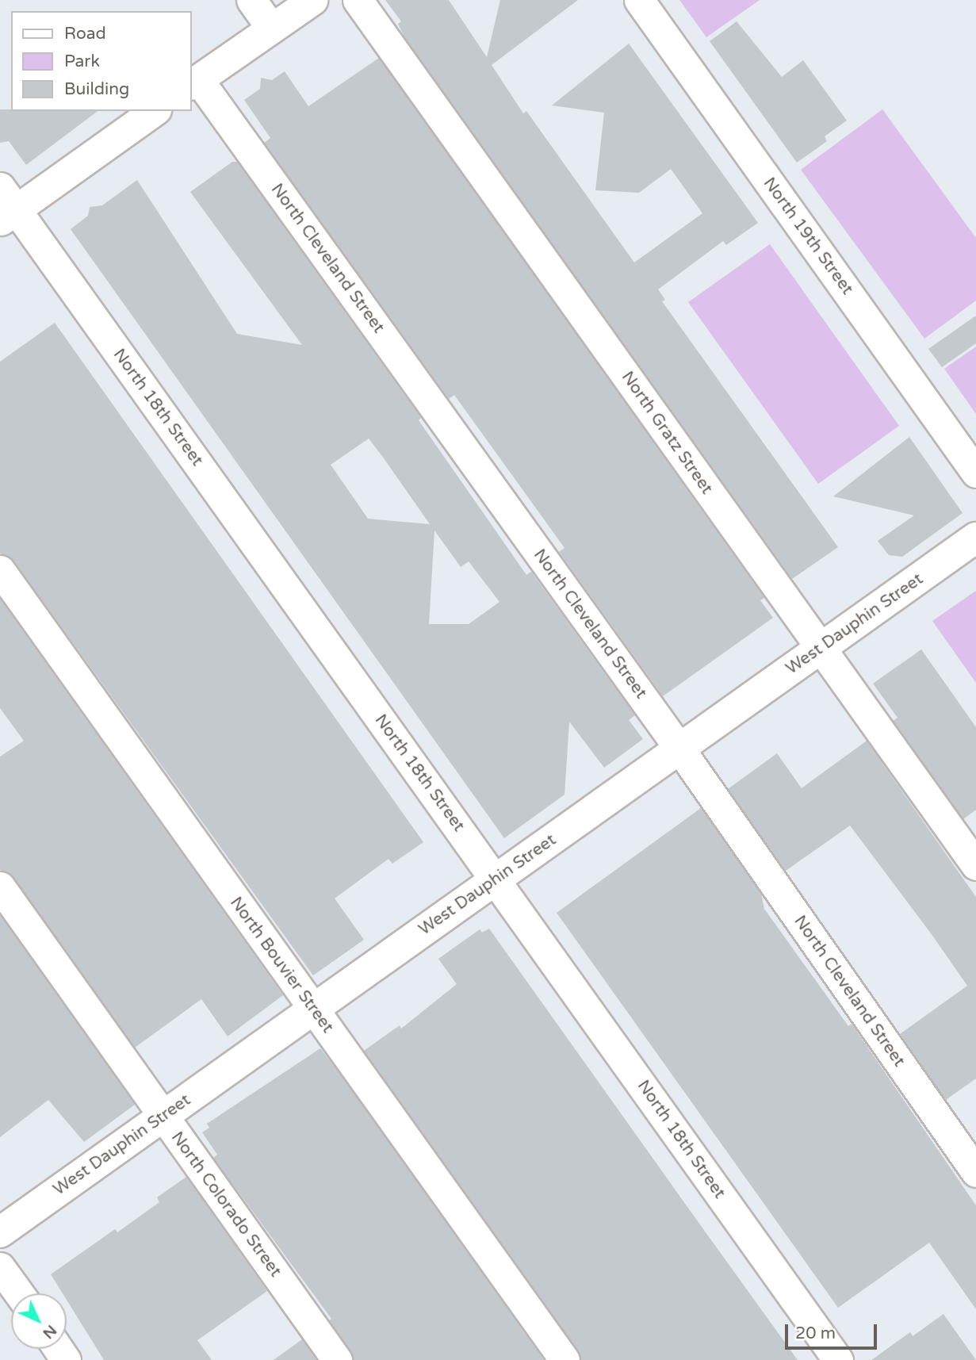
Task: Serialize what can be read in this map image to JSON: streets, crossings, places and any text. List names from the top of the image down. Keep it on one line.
{"streets":{"street":["North 19th Street","North Cleveland Street","North 18th Street","North Gratz Street","West Dauphin Street","North Bouvier Street","North Colorado Street"]},"crossings":[["North Cleveland Street","West Dauphin Street"],["North 18th Street","West Dauphin Street"],["North Gratz Street","West Dauphin Street"],["West Dauphin Street","North Bouvier Street"],["West Dauphin Street","North Colorado Street"]],"legend":["Road","Park","Building"],"scale_bar":"20 m","north":"bottom right"}
